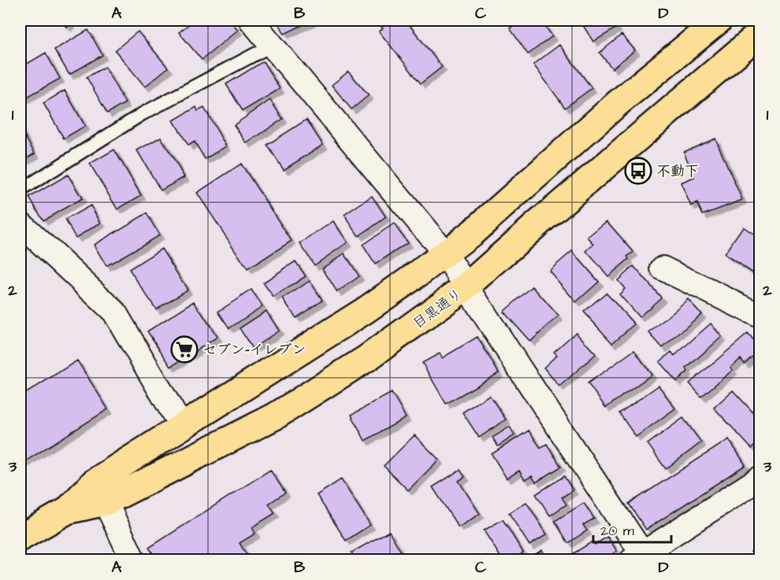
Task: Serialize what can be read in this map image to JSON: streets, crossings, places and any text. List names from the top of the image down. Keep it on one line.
{"streets":{"main road":["目黒通り"]},"places":{"bus stop":["不動下"],"supermarket":["セブン-イレブン"]},"scale_bar":"20 m","grid":{"columns":["A","B","C","D"],"rows":["1","2","3"]}}
